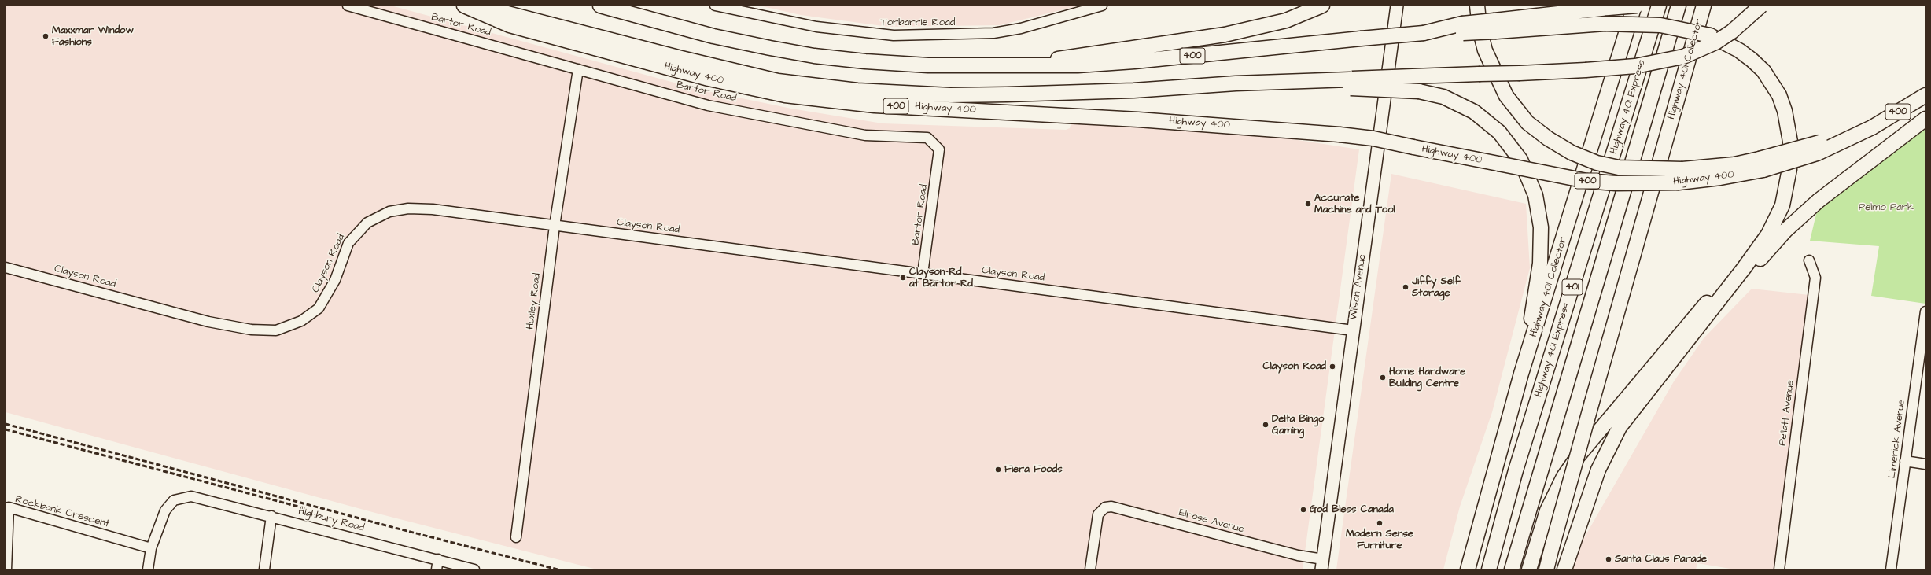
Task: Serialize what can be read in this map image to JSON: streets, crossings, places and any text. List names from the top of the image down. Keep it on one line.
{"streets":{"highway":["400","Highway 401 Collector","Highway 400","Highway 401 Express","401"],"main road":["Wilson Avenue"],"street":["Torbarrie Road","Bartor Road","Clayson Road","Huxley Road","Pellatt Avenue","Limerick Avenue","Rockbank Crescent","Highbury Road","Elrose Avenue"]},"crossings":[["Bartor Road","Clayson Road"],["Bartor Road","Huxley Road"],["Clayson Road","Wilson Avenue"],["Clayson Road","Huxley Road"],["Wilson Avenue","Elrose Avenue"],["Rockbank Crescent","Highbury Road"]],"parks":["Pelmo Park"],"places":["Maxxmar Window Fashions","Accurate Machine and Tool","Clayson Rd at Bartor Rd","Jiffy Self Storage","Clayson Road","Home Hardware Building Centre","Delta Bingo Gaming","Fiera Foods","God Bless Canada","Modern Sense Furniture","Santa Claus Parade"]}
